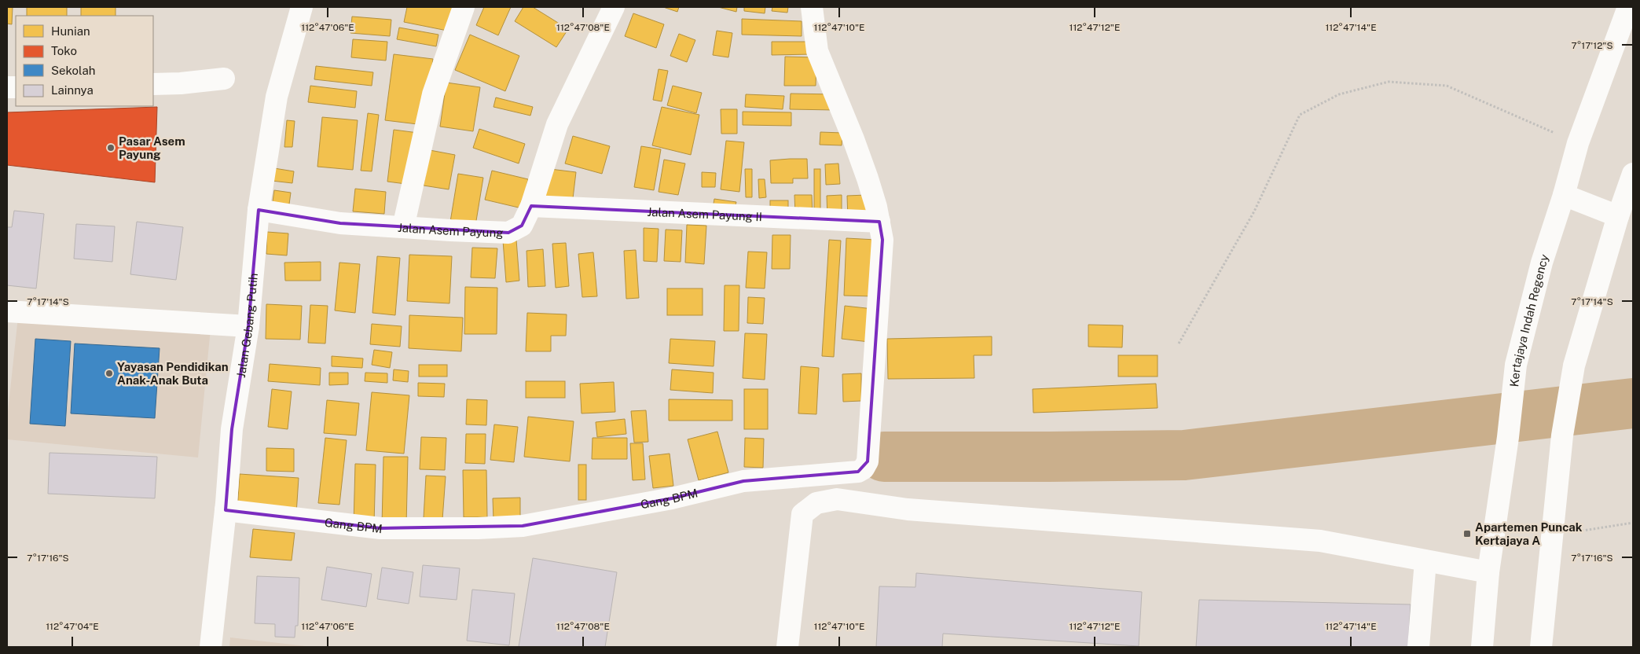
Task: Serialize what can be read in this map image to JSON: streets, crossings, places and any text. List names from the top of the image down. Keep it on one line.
{"streets":{"street":["Jalan Asem Payung II","Jalan Asem Payung","Kertajaya Indah Regency","Jalan Gebang Putih","Gang BPM"]},"crossings":[["Jalan Asem Payung II","Jalan Asem Payung"],["Jalan Asem Payung II","Gang BPM"],["Jalan Asem Payung","Jalan Gebang Putih"],["Jalan Gebang Putih","Gang BPM"]],"places":{"other":["Pasar Asem Payung","Yayasan Pendidikan Anak-Anak Buta"],"transit":["Apartemen Puncak Kertajaya A"]},"legend":["Hunian","Toko","Sekolah","Lainnya"],"coordinates":["112°47'06\"E","112°47'08\"E","112°47'10\"E","112°47'12\"E","112°47'14\"E","7°17'12\"S","7°17'14\"S","7°17'16\"S","112°47'04\"E"]}
